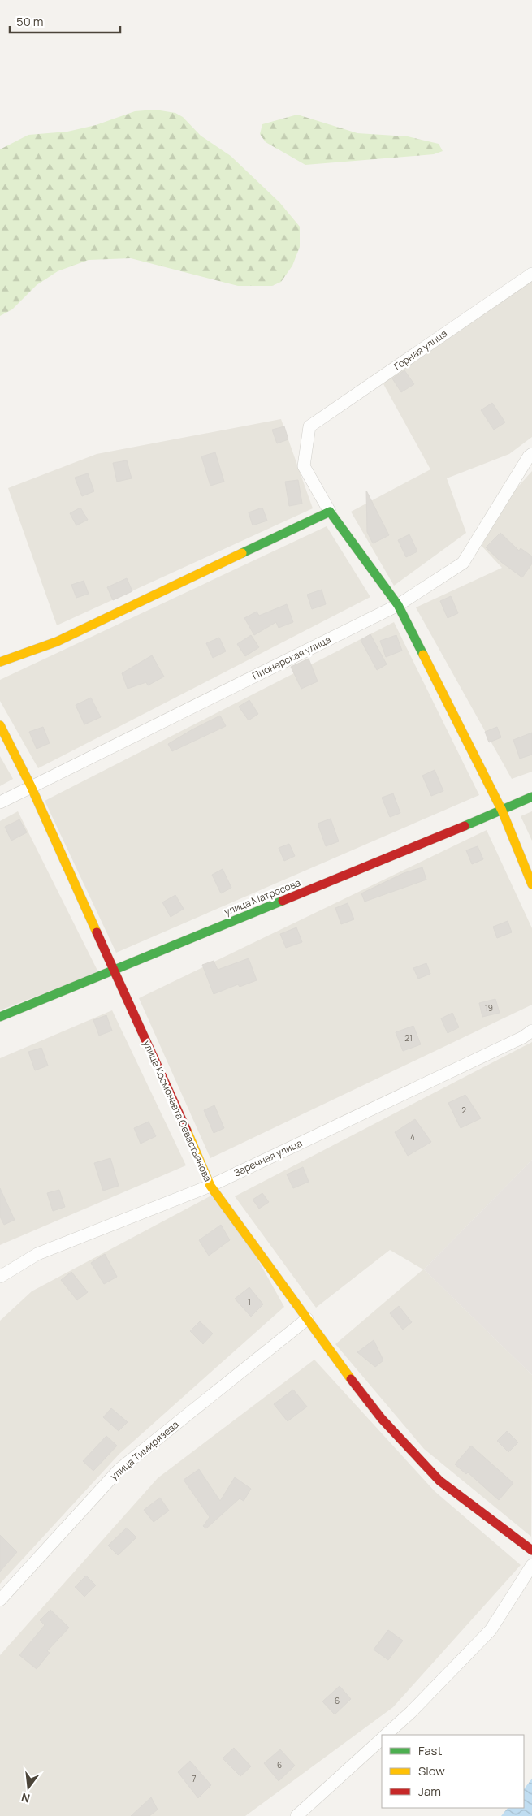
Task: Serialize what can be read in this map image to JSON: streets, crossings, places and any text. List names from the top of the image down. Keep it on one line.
{"streets":{"street":["Горная улица","Пионерская улица","улица Матросова","улица Космонавта Севастьянова","Заречная улица","улица Тимирязева"]},"crossings":[["Пионерская улица","улица Космонавта Севастьянова"],["улица Матросова","улица Космонавта Севастьянова"],["улица Космонавта Севастьянова","Заречная улица"],["улица Космонавта Севастьянова","улица Тимирязева"]],"house_numbers":["19","21","2","4","1","6","6","7"],"legend":["Fast","Slow","Jam"],"scale_bar":"50 m","north":"bottom"}
